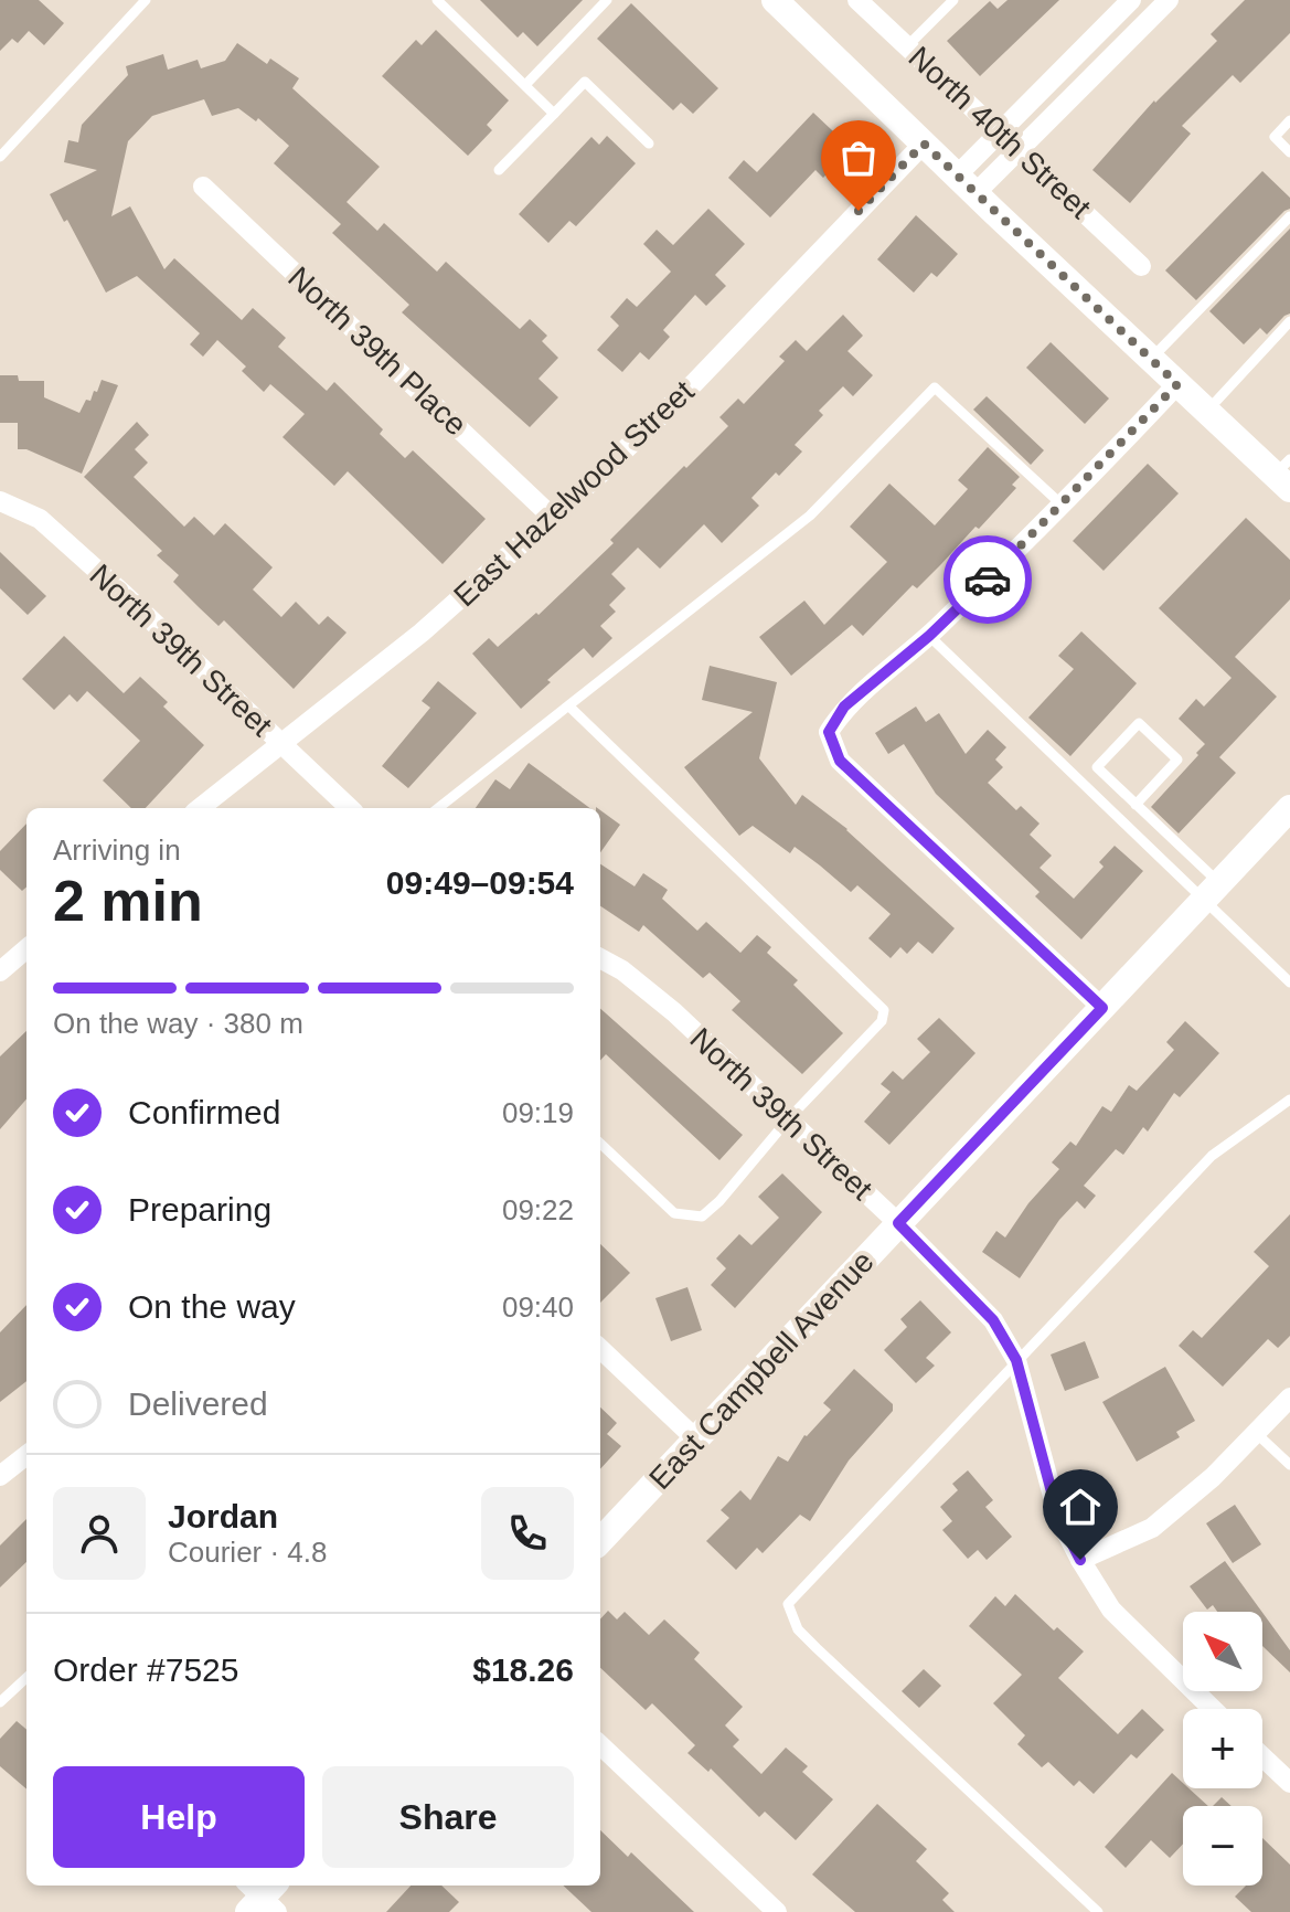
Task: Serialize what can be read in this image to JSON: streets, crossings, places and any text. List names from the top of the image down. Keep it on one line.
{"streets":{"street":["North 40th Street","North 39th Place","East Hazelwood Street","North 39th Street","East Campbell Avenue"]},"crossings":[["North 40th Street","East Hazelwood Street"],["North 39th Place","East Hazelwood Street"],["East Hazelwood Street","North 39th Street"],["North 39th Street","East Campbell Avenue"]],"north":"top left","page":{"heading":["2 min","Arriving in","09:49–09:54"],"panel":["Jordan","Courier · 4.8","Order #7525","$18.26"],"bar":"On the way · 380 m","list":[["Confirmed","09:19"],["Preparing","09:22"],["On the way","09:40"],"Delivered"],"map_buttons":["+","−"],"buttons":["Help","Share"]}}
